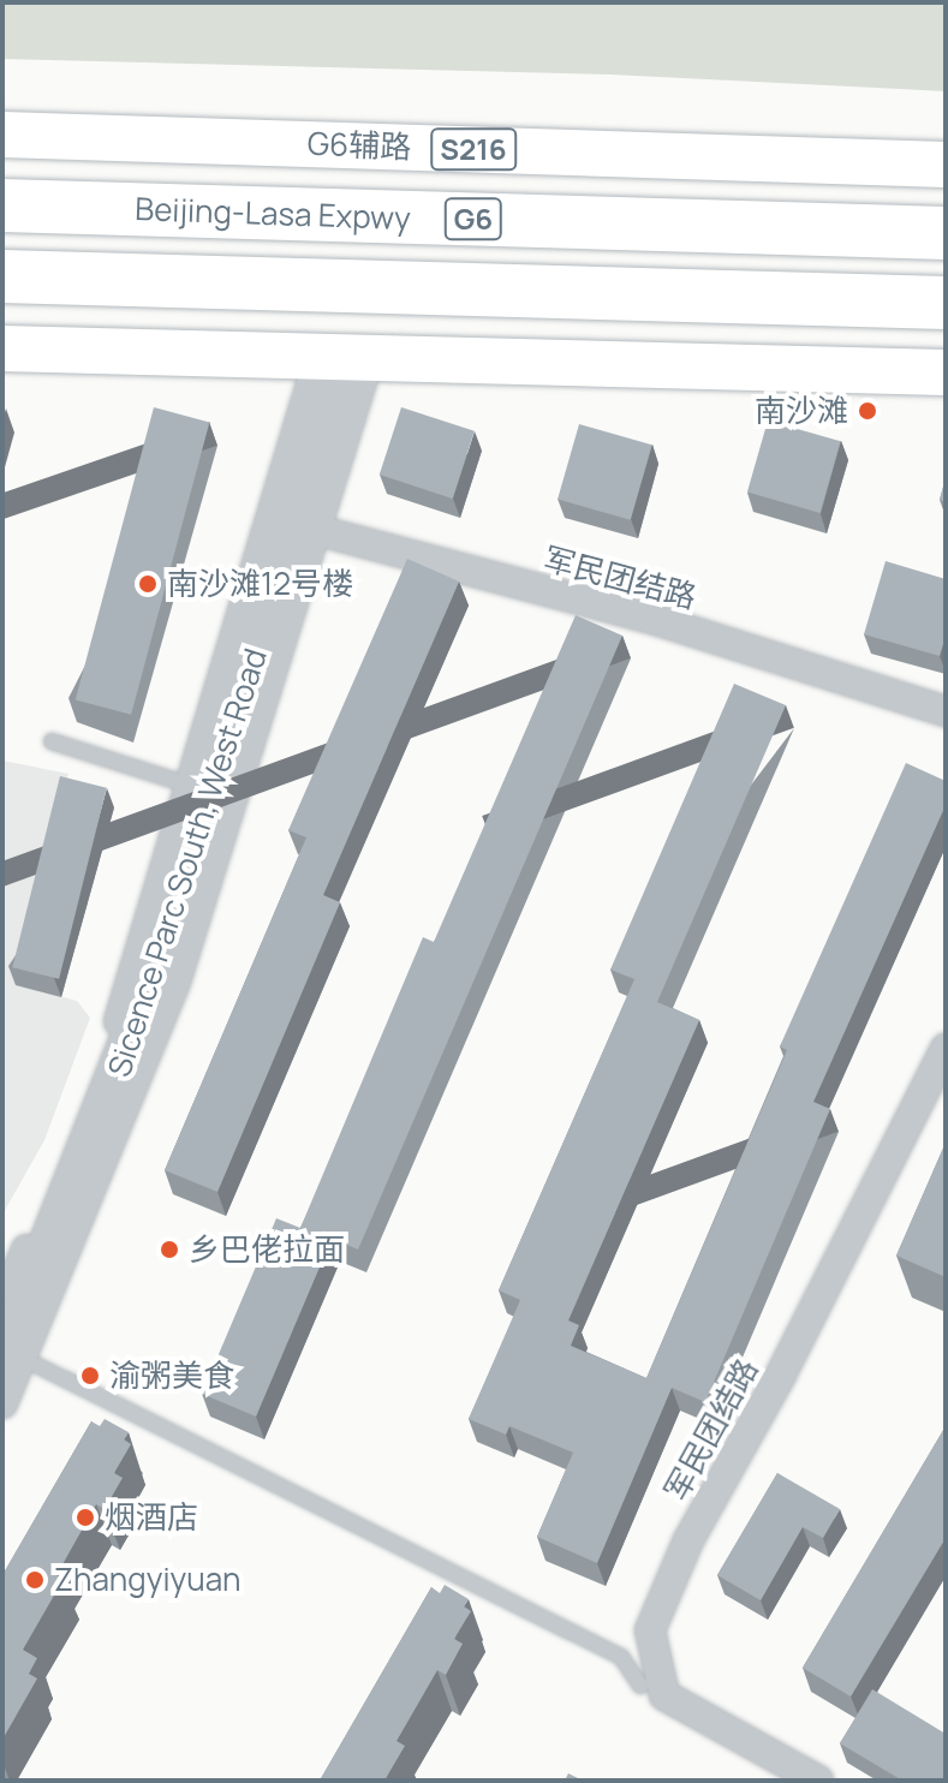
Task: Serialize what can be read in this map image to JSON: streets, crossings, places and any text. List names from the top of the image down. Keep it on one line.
{"streets":{"highway":["Beijing-Lasa Expwy","G6"],"main road":["G6辅路","S216"],"street":["军民团结路","Sicence Parc South, West Road"]},"crossings":[["军民团结路","Sicence Parc South, West Road"]],"places":["南沙滩","南沙滩12号楼","乡巴佬拉面","渝粥美食","烟酒店","Zhangyiyuan"]}
